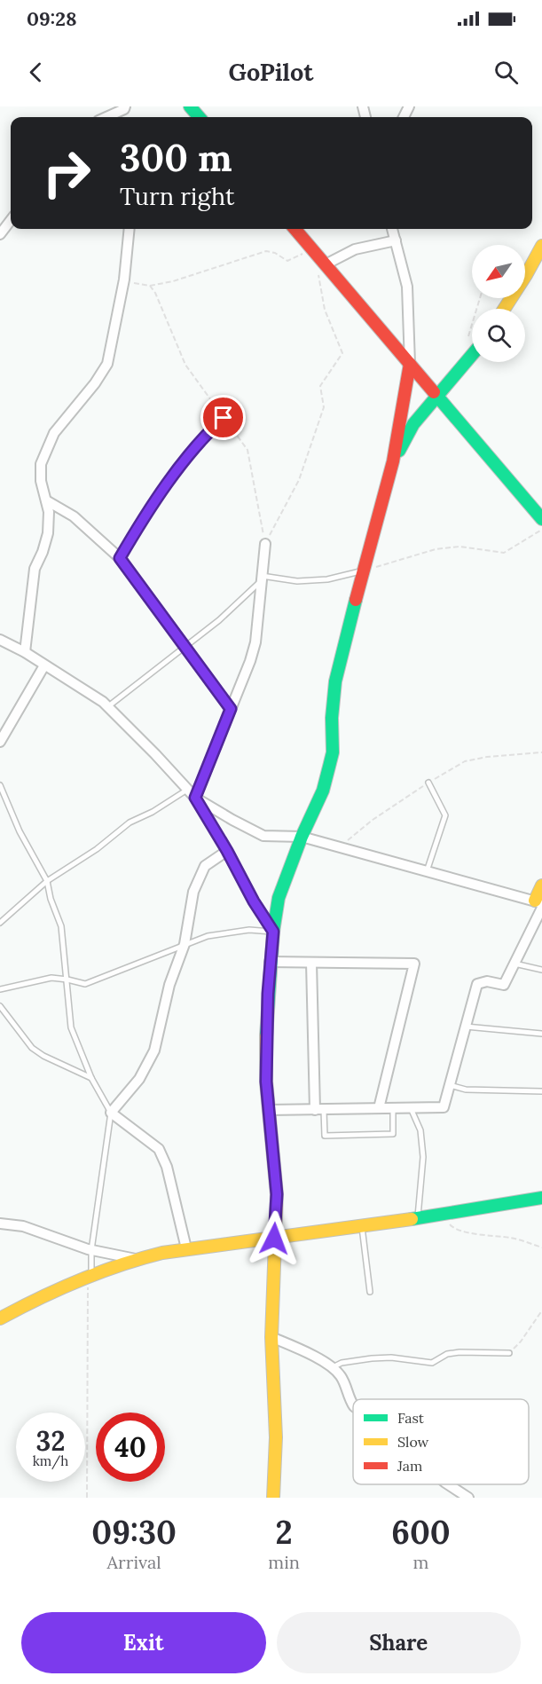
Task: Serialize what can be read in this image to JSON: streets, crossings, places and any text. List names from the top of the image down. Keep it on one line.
{"legend":["Fast","Slow","Jam"],"north":"bottom left","page":{"status":"09:28","header":"GoPilot","turn":["300 m","Turn right"],"speed":"32 km/h","limit":"40","eta":["09:30","Arrival","2","min","600","m"],"buttons":["Exit","Share"]}}
